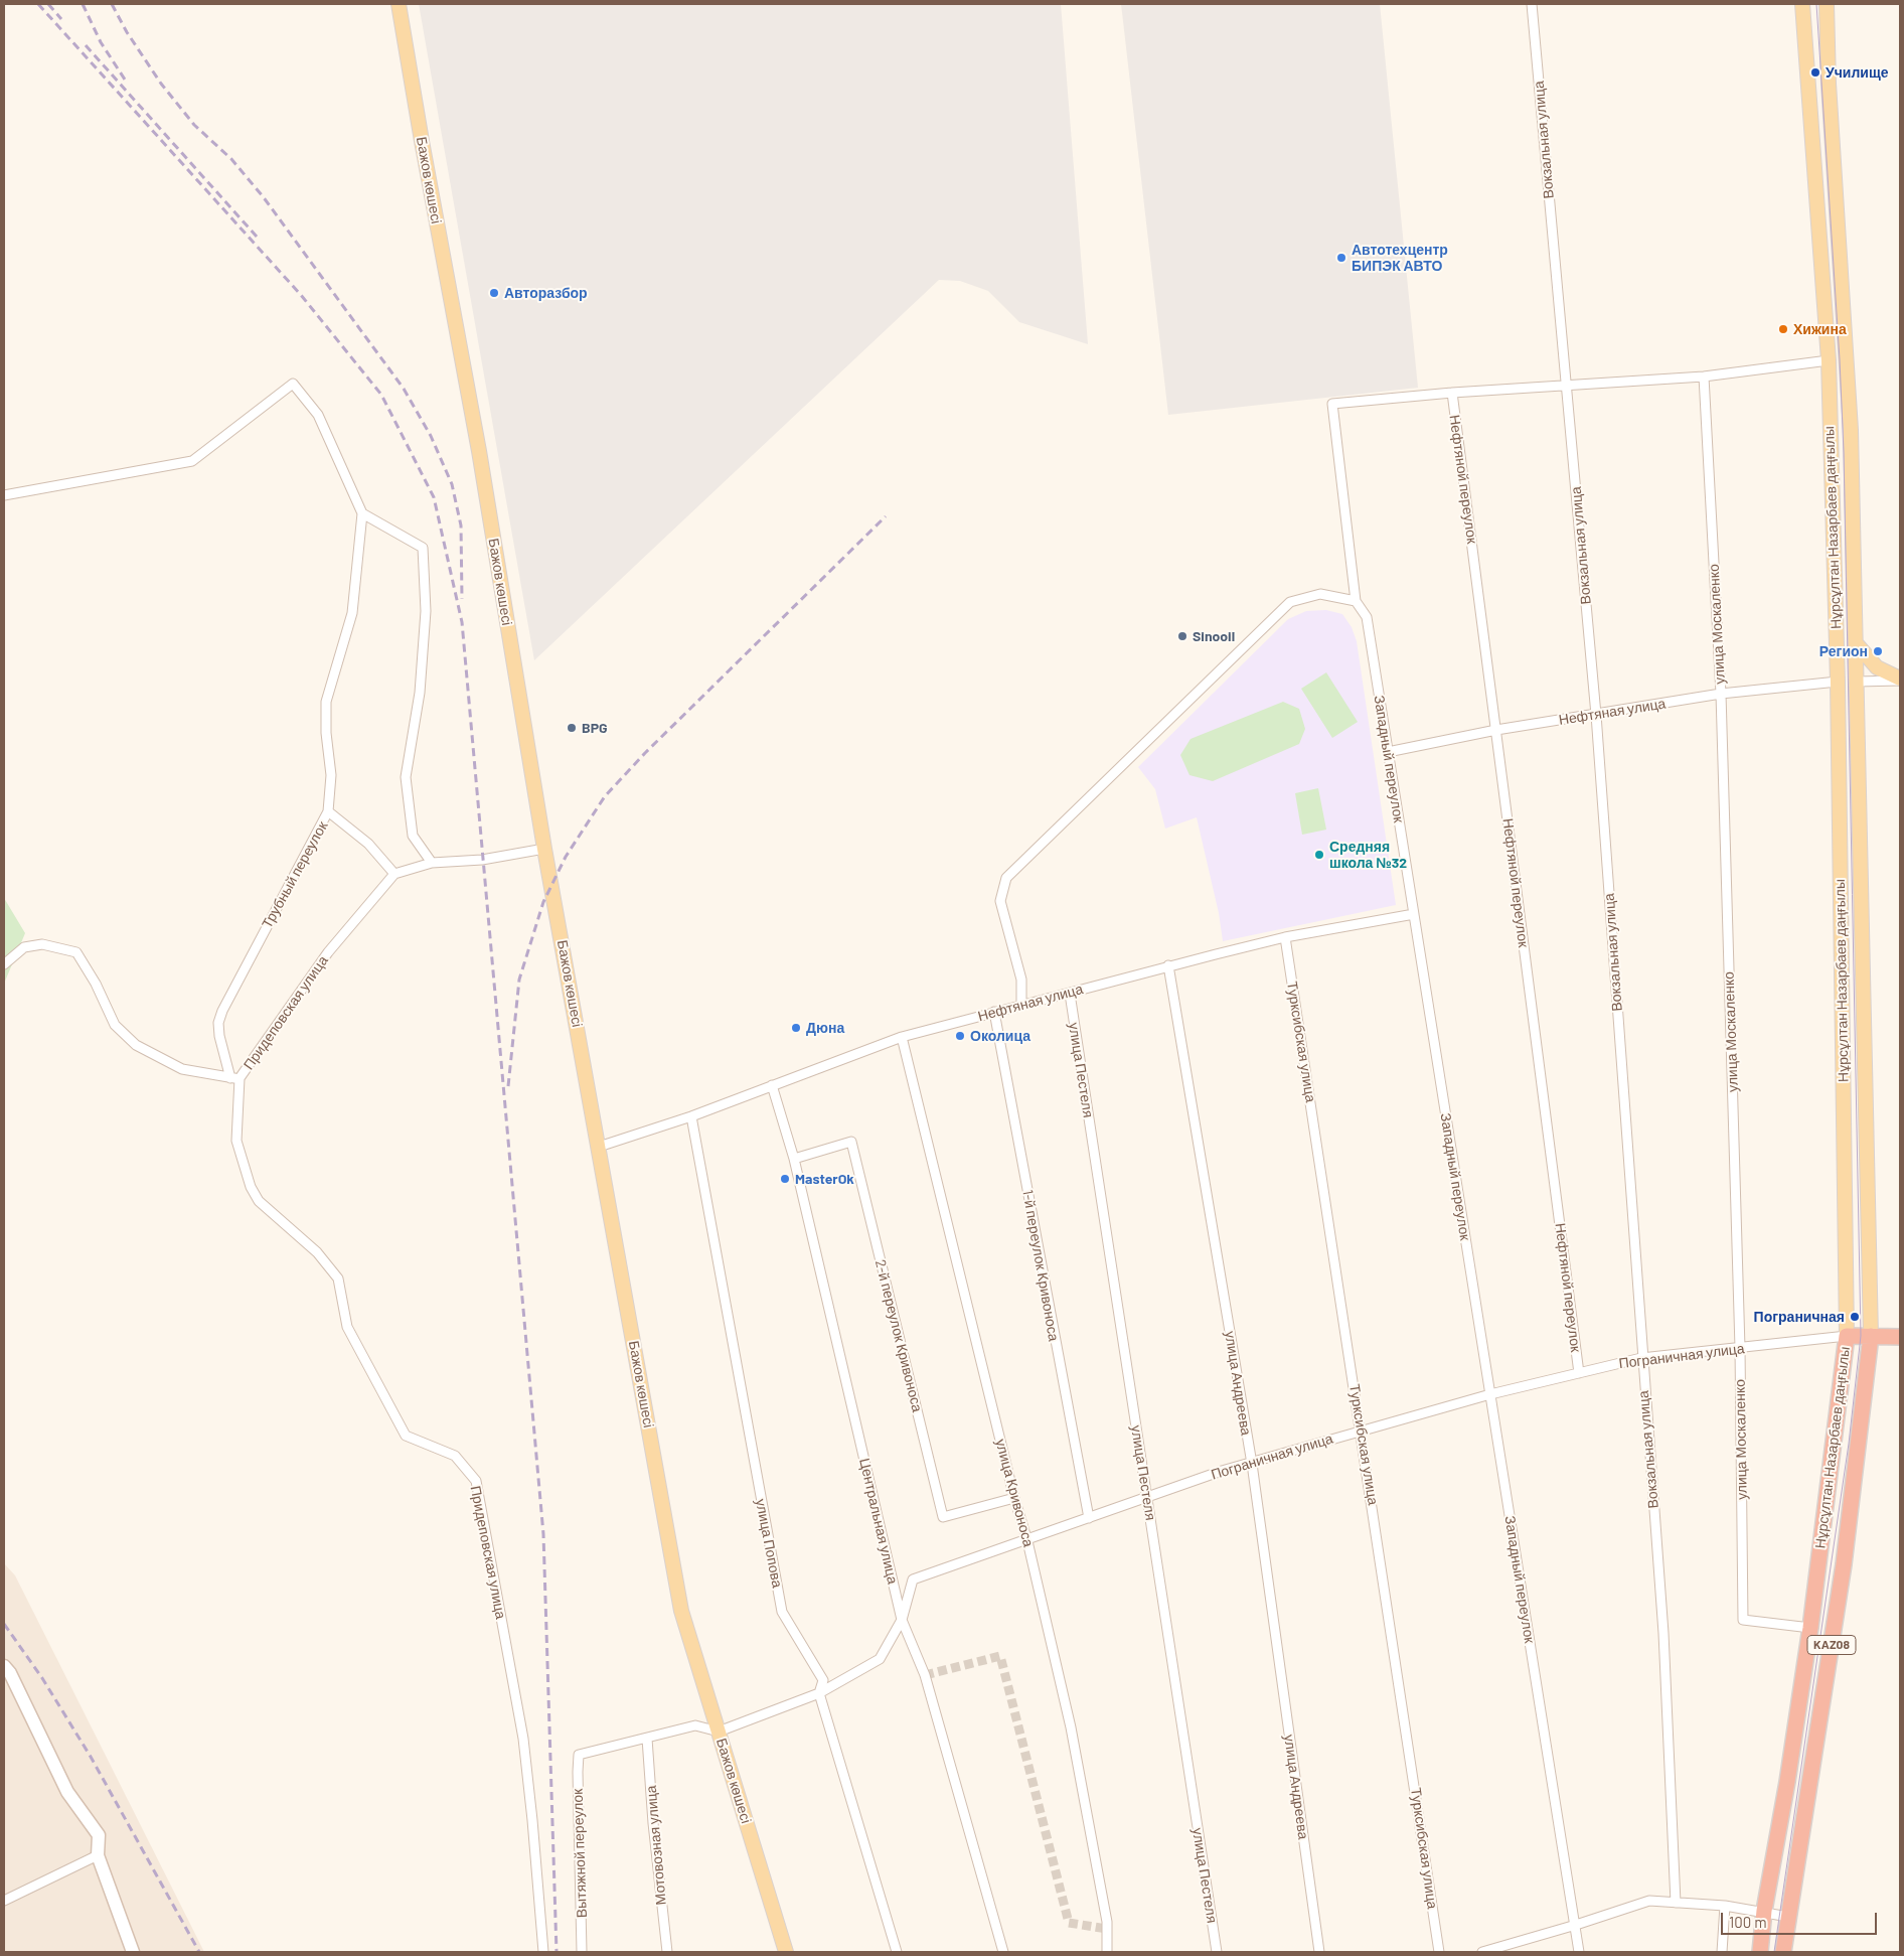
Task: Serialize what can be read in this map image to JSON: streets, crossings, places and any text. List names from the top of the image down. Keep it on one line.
{"streets":{"highway":["Нұрсұлтан Назарбаев даңғылы","Пограничная улица","KAZ08"],"main road":["Бажов көшесі"],"street":["Вокзальная улица","Нефтяной переулок","улица Москаленко","Нефтяная улица","Западный переулок","Трубный переулок","Придеповская улица","Турксибская улица","улица Пестеля","1-й переулок Кривоноса","2-й переулок Кривоноса","улица Андреева","улица Кривоноса","Центральная улица","улица Попова","Мотовозная улица","Вытяжной переулок"]},"crossings":[["Вокзальная улица","Нефтяная улица"],["Вокзальная улица","Пограничная улица"],["Бажов көшесі","Нефтяная улица"],["Бажов көшесі","Пограничная улица"],["Нефтяной переулок","Нефтяная улица"],["Нефтяной переулок","Западный переулок"],["Нефтяной переулок","Пограничная улица"],["Нұрсұлтан Назарбаев даңғылы","улица Москаленко"],["Нұрсұлтан Назарбаев даңғылы","Нефтяная улица"],["Нұрсұлтан Назарбаев даңғылы","Пограничная улица"],["улица Москаленко","Нефтяная улица"],["улица Москаленко","Пограничная улица"],["Нефтяная улица","Западный переулок"],["Нефтяная улица","Турксибская улица"],["Нефтяная улица","улица Пестеля"],["Нефтяная улица","1-й переулок Кривоноса"],["Нефтяная улица","улица Андреева"],["Нефтяная улица","улица Кривоноса"],["Нефтяная улица","Центральная улица"],["Нефтяная улица","улица Попова"],["Западный переулок","Пограничная улица"],["Турксибская улица","Пограничная улица"],["улица Пестеля","Пограничная улица"],["1-й переулок Кривоноса","Пограничная улица"],["2-й переулок Кривоноса","улица Кривоноса"],["2-й переулок Кривоноса","Центральная улица"],["Пограничная улица","улица Андреева"],["Пограничная улица","улица Кривоноса"],["Пограничная улица","Центральная улица"],["Пограничная улица","улица Попова"],["Мотовозная улица","Вытяжной переулок"]],"places":["Училище","Автотехцентр БИПЭК АВТО","Авторазбор","Хижина","Sinooil","Регион","BPG","Средняя школа №32","Дюна","Околица","MasterOk","Пограничная"],"scale_bar":"100 m"}
